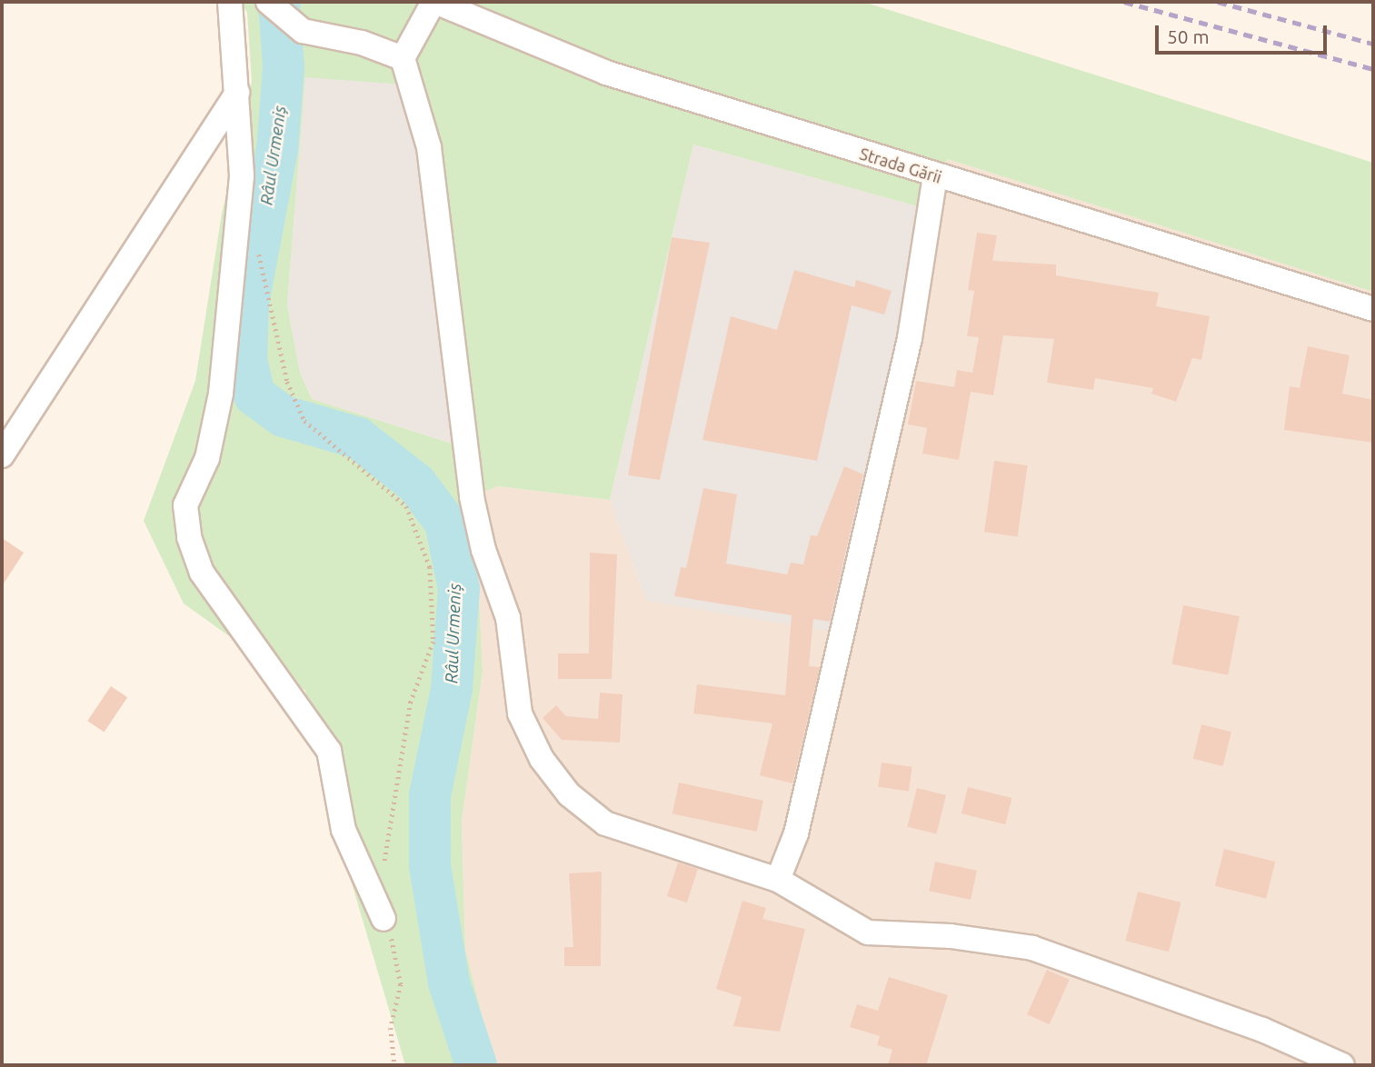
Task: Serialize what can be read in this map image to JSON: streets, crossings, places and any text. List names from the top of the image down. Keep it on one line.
{"streets":{"street":["Strada Gării"]},"water":["Râul Urmeniș"],"scale_bar":"50 m"}
